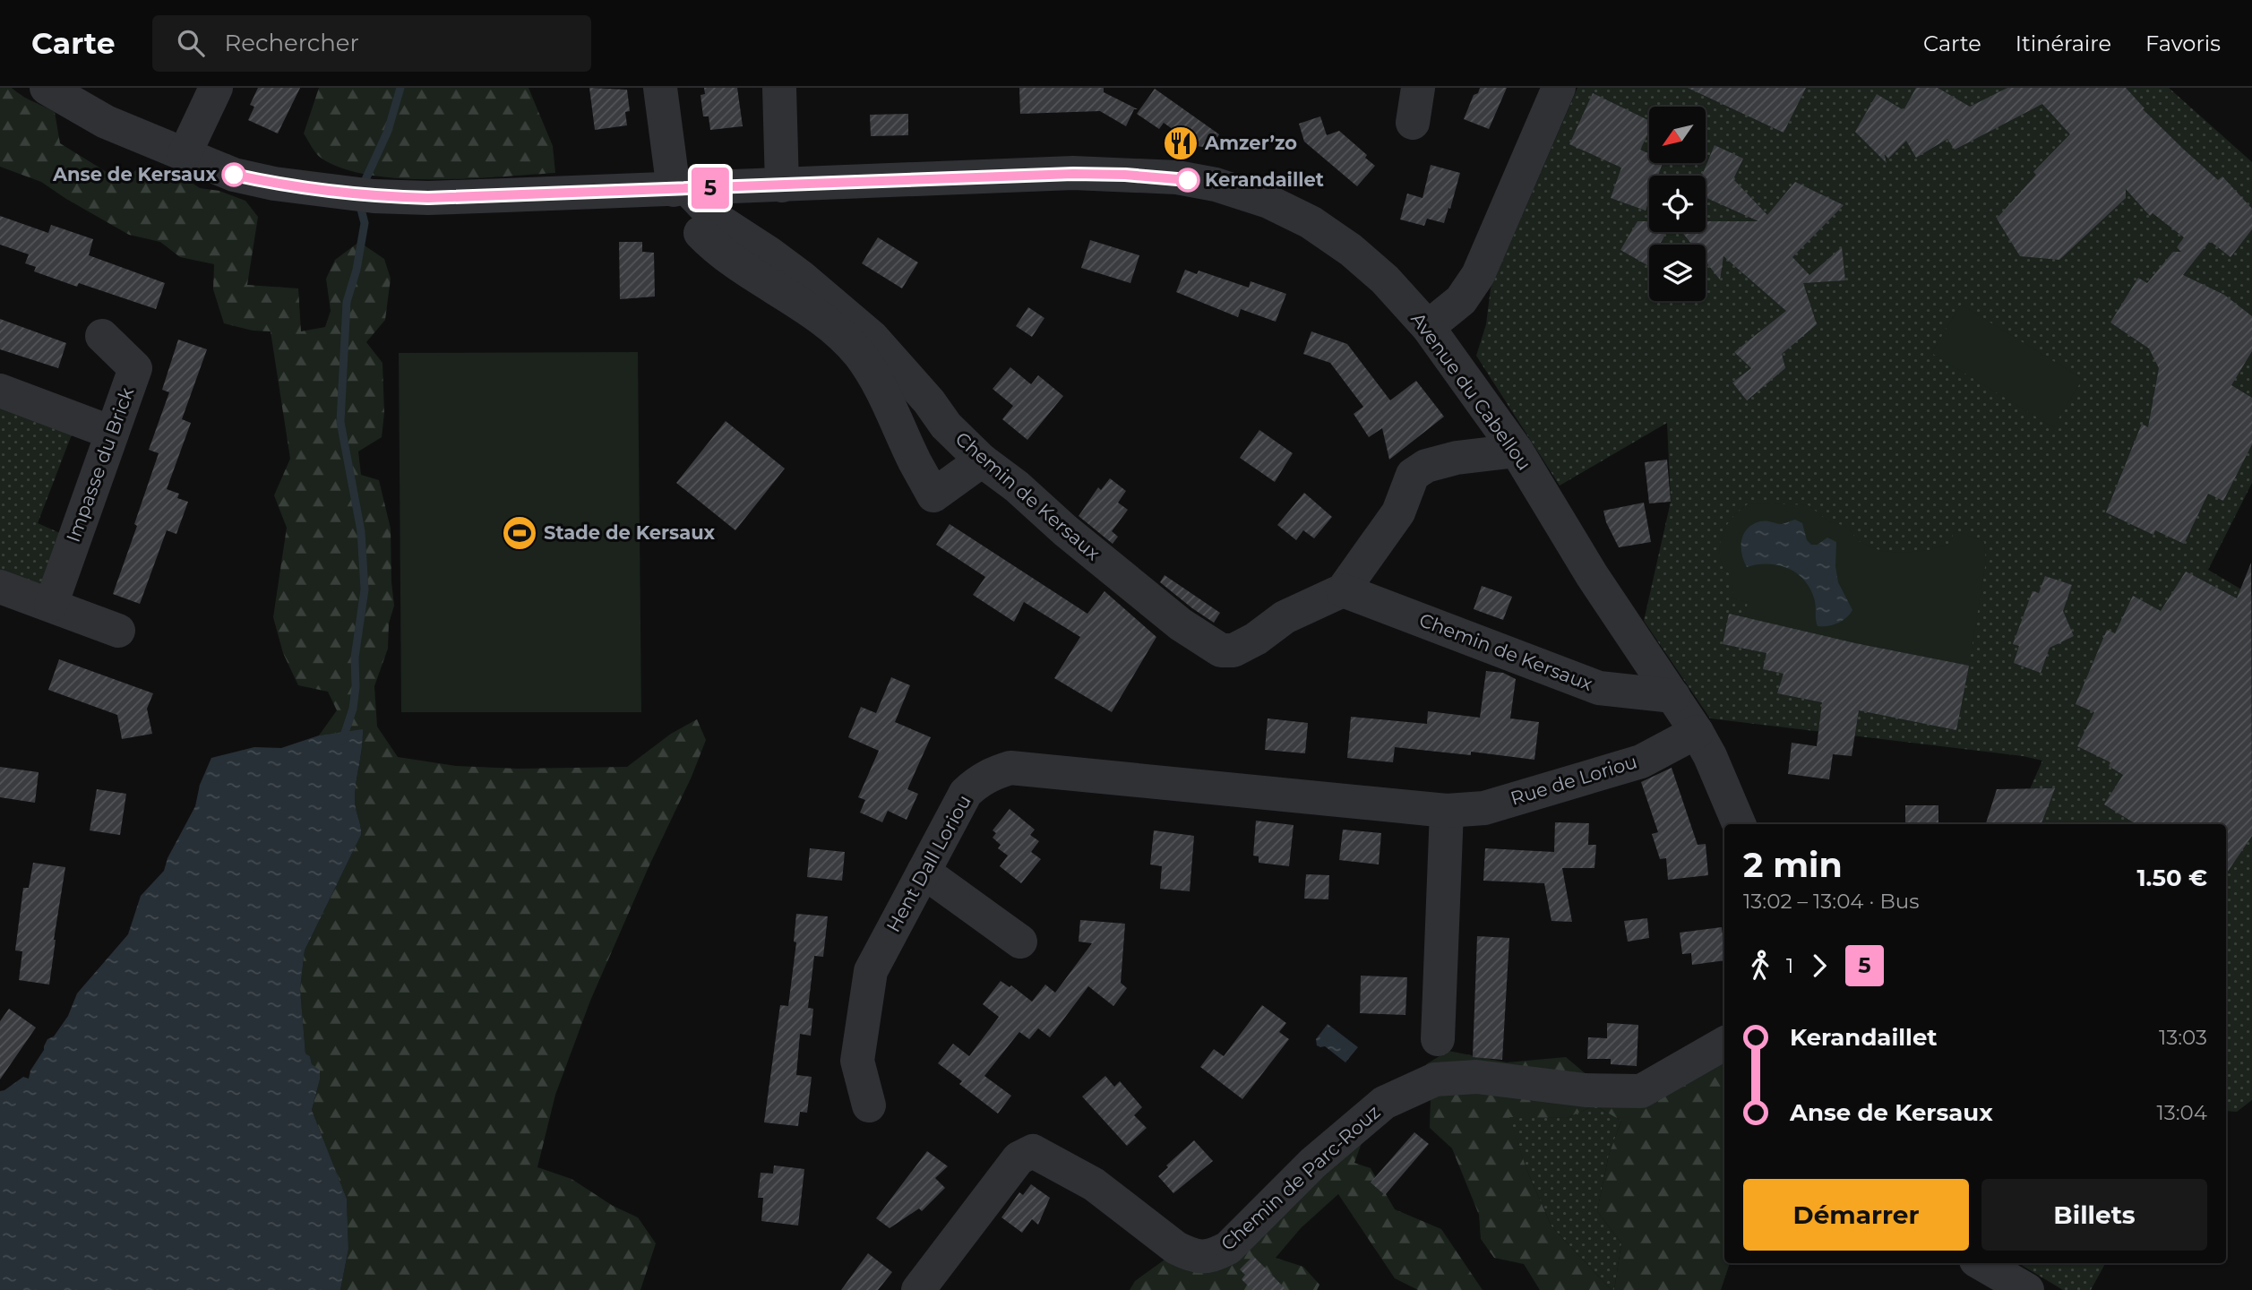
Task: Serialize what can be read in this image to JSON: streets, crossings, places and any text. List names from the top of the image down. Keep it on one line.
{"streets":{"street":["Avenue du Cabellou","Impasse du Brick","Chemin de Kersaux","Rue de Loriou","Hent Dall Loriou","Chemin de Parc-Rouz"]},"crossings":[["Avenue du Cabellou","Chemin de Kersaux"],["Avenue du Cabellou","Rue de Loriou"],["Rue de Loriou","Hent Dall Loriou"]],"places":{"restaurant":["Amzer’zo"],"other":["Anse de Kersaux","Kerandaillet"],"sports":["Stade de Kersaux"]},"lines":["bus line 5"],"north":"bottom left","page":{"header":"Carte","search":"Rechercher","nav":["Carte","Itinéraire","Favoris"],"on_map":"5","heading":["2 min","13:02 – 13:04 · Bus","1.50 €"],"legs":["1","5"],"list":[{"name":"Kerandaillet","value":"13:03"},{"name":"Anse de Kersaux","value":"13:04"}],"buttons":["Démarrer","Billets"]}}
